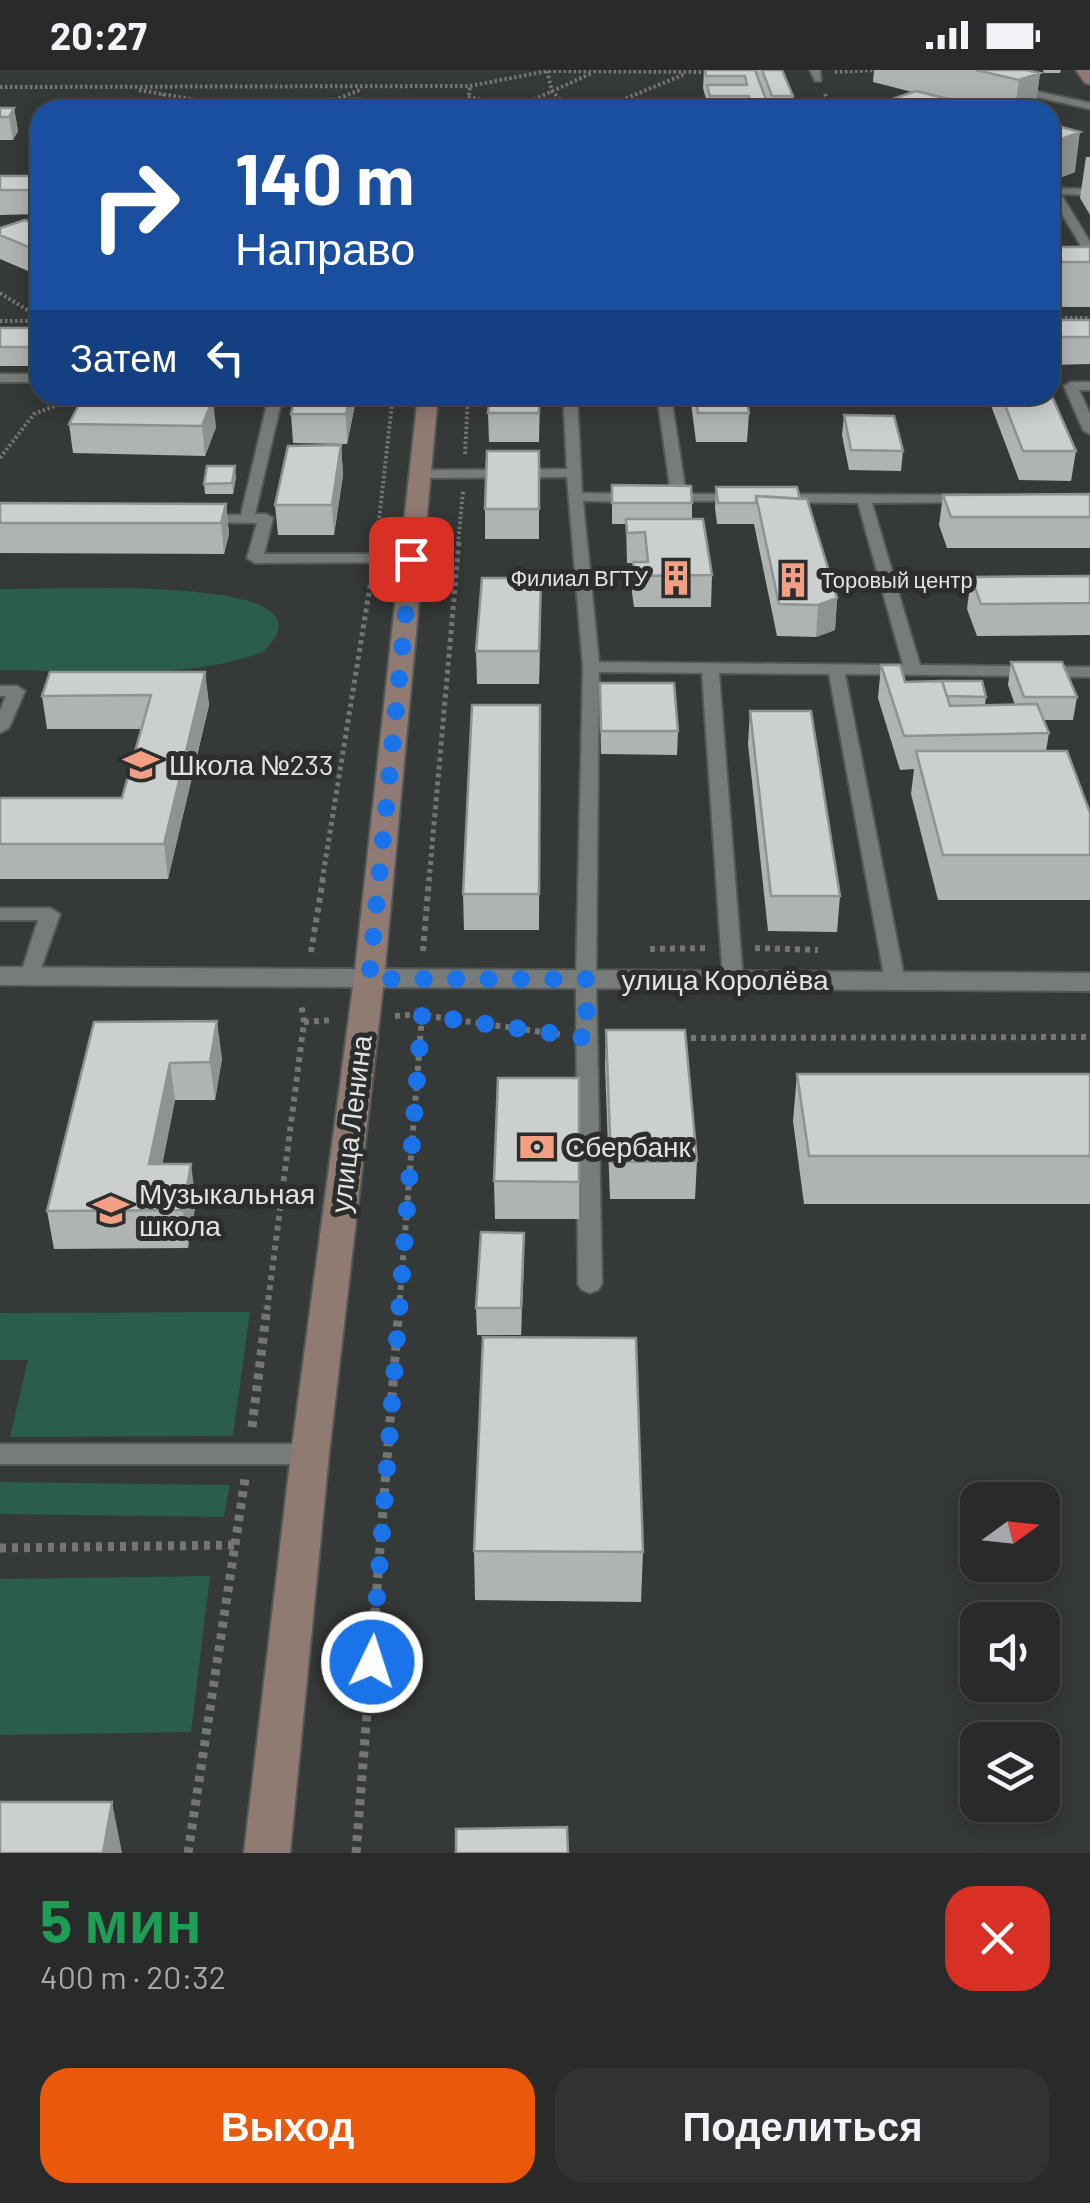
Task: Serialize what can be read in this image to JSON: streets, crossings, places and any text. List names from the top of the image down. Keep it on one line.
{"streets":{"street":["улица Королёва","улица Ленина"]},"crossings":[["улица Королёва","улица Ленина"]],"places":{"building":["Филиал ВГТУ","Торовый центр"],"school or university":["Школа №233","Музыкальная школа"],"bank":["Сбербанк"]},"north":"right","page":{"status":"20:27","turn":["140 m","Направо"],"then":"Затем","heading":["5 мин","400 m · 20:32"],"buttons":["Выход","Поделиться"]}}
